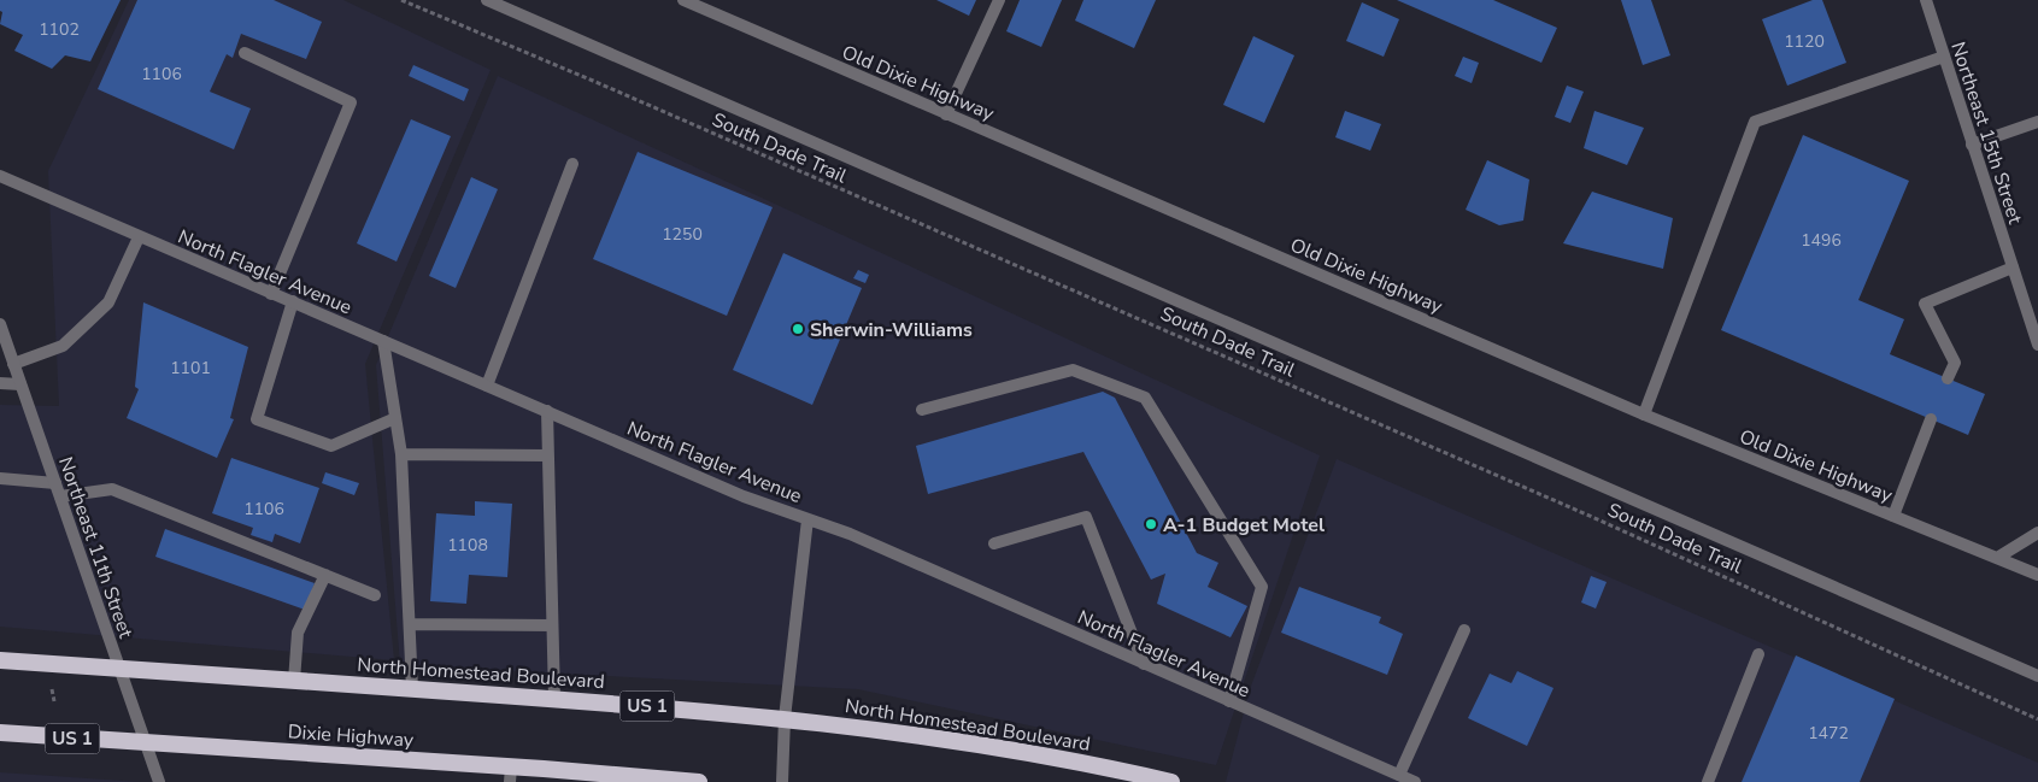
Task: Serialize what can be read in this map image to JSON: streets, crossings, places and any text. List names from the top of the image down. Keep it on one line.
{"streets":{"highway":["North Homestead Boulevard","US 1","Dixie Highway"],"street":["Old Dixie Highway","Northeast 15th Street","North Flagler Avenue","Northeast 11th Street"],"path":["South Dade Trail"]},"crossings":[["Northeast 11th Street","North Homestead Boulevard"],["Northeast 11th Street","Dixie Highway"]],"places":["Sherwin-Williams","A-1 Budget Motel"],"house_numbers":["1102","1120","1106","1250","1496","1101","1106","1108","1472"]}
